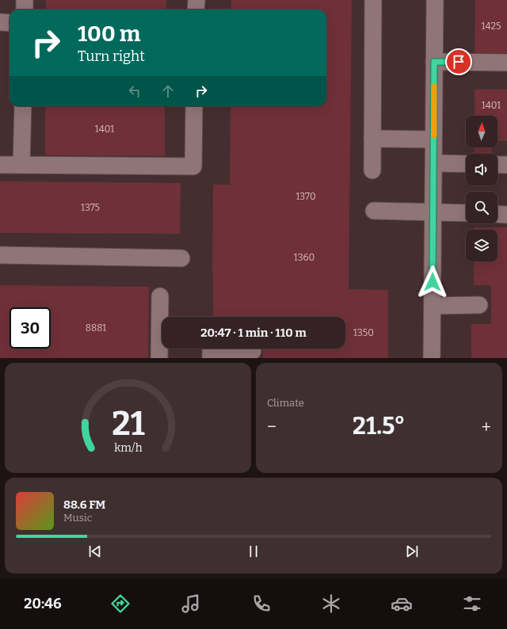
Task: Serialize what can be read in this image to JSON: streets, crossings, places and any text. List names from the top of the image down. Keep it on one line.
{"house_numbers":["1425","1401","1401","1370","1375","1360","8881","1350"],"north":"top","page":{"turn":["100 m","Turn right"],"limit":"30","trip":"20:47 · 1 min · 110 m","tile":"Climate","heat":["−","21.5°","+"],"song":["88.6 FM","Music"],"tabs":"20:46","gauge":["21","km/h"]}}
